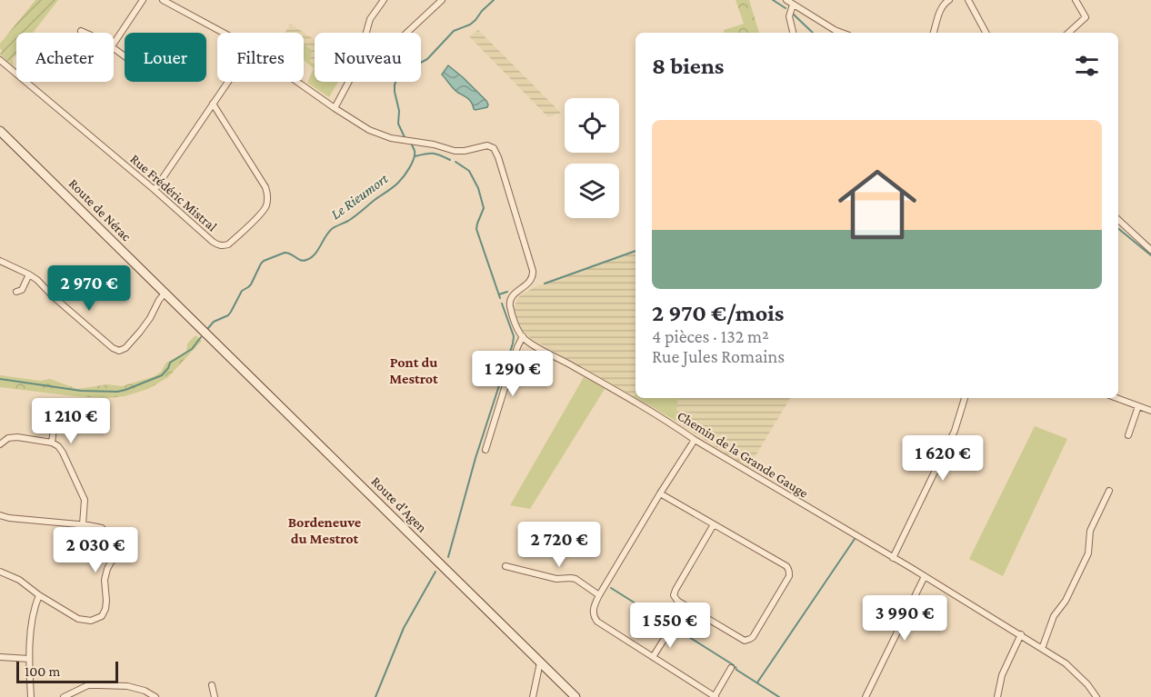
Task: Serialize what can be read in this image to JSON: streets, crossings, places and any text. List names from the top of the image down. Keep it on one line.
{"streets":{"main road":["Route de Nérac","Route d'Agen"],"street":["Rue Frédéric Mistral","Chemin de la Grande Gauge"]},"crossings":[["Route de Nérac","Route d'Agen"]],"districts":["Pont du Mestrot","Bordeneuve du Mestrot"],"water":["Le Rieumort"],"scale_bar":"100 m","page":{"chip":["Acheter","Louer","Filtres","Nouveau"],"heading":"8 biens","list":[{"name":"2 970 €/mois","note":"4 pièces · 132 m² · Rue Jules Romains"}],"price":["2 970 €","1 290 €","1 210 €","1 620 €","2 720 €","2 030 €","3 990 €","1 550 €"],"scale":"100 m"}}
